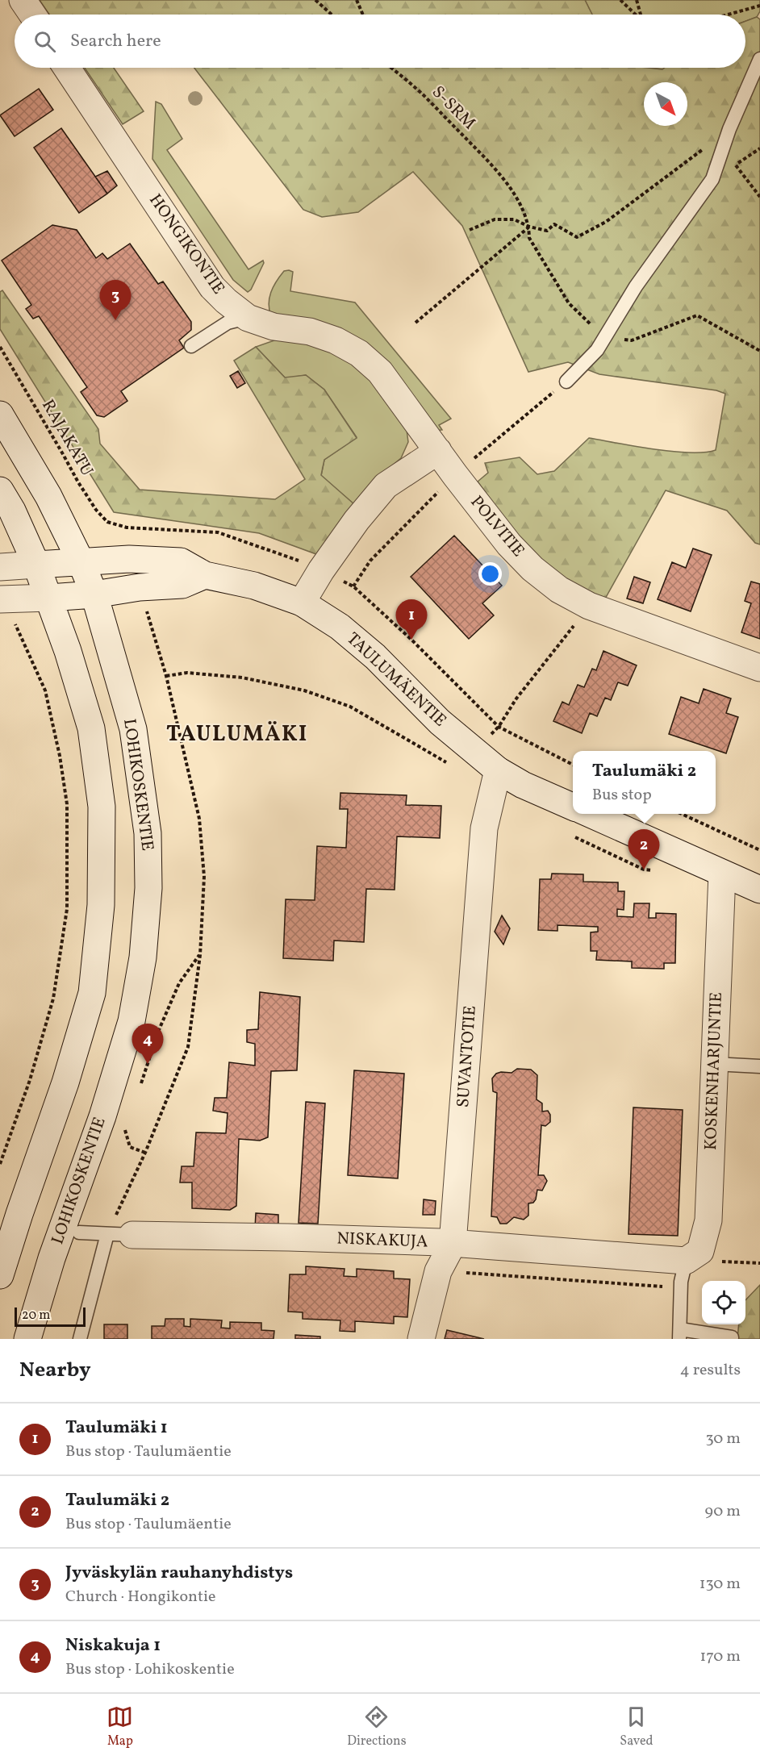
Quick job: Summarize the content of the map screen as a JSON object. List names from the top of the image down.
{
  "streets": {
    "street": [
      "HONGIKONTIE",
      "POLVITIE",
      "TAULUMÄENTIE",
      "LOHIKOSKENTIE",
      "SUVANTOTIE",
      "KOSKENHARJUNTIE",
      "NISKAKUJA"
    ],
    "path": ["S-SRM", "RAJAKATU"]
  },
  "crossings": [
    ["HONGIKONTIE", "POLVITIE"],
    ["TAULUMÄENTIE", "LOHIKOSKENTIE"],
    ["TAULUMÄENTIE", "SUVANTOTIE"],
    ["SUVANTOTIE", "NISKAKUJA"],
    ["KOSKENHARJUNTIE", "NISKAKUJA"]
  ],
  "districts": ["TAULUMÄKI"],
  "scale_bar": "20 m",
  "north": "bottom right",
  "page": {
    "search": "Search here",
    "pins": [
      "3",
      "1",
      "2",
      "4"
    ],
    "popup": ["Taulumäki 2", "Bus stop"],
    "scale": "20 m",
    "heading": ["Nearby", "4 results"],
    "list": [
      {
        "mark": "1",
        "name": "Taulumäki 1",
        "note": "Bus stop · Taulumäentie",
        "value": "30 m"
      },
      {
        "mark": "2",
        "name": "Taulumäki 2",
        "note": "Bus stop · Taulumäentie",
        "value": "90 m"
      },
      {
        "mark": "3",
        "name": "Jyväskylän rauhanyhdistys",
        "note": "Church · Hongikontie",
        "value": "130 m"
      },
      {
        "mark": "4",
        "name": "Niskakuja 1",
        "note": "Bus stop · Lohikoskentie",
        "value": "170 m"
      }
    ],
    "nav": ["Map", "Directions", "Saved"]
  }
}
